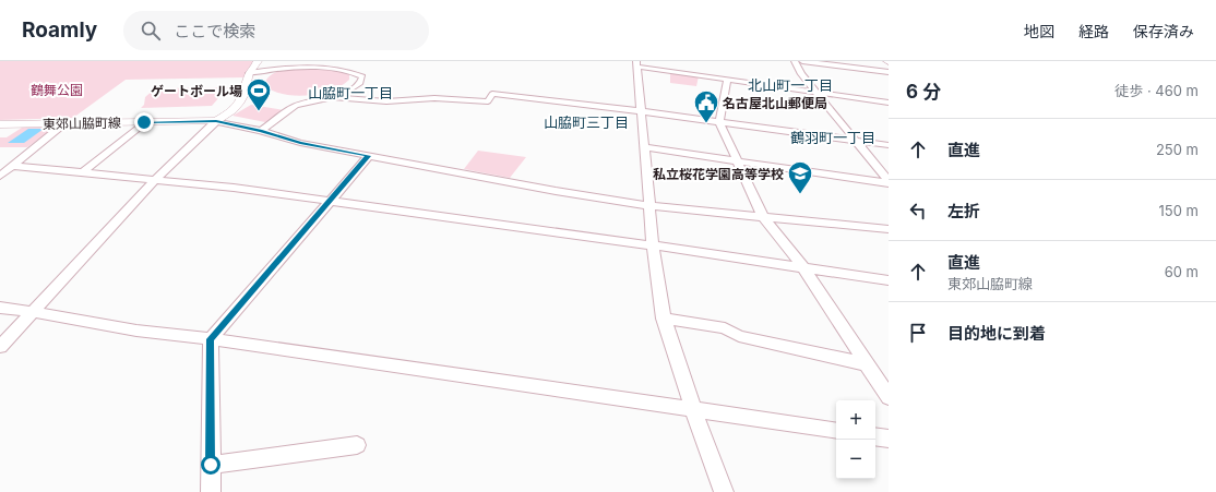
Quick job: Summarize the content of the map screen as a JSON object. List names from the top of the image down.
{
  "streets": {
    "street": ["東郊山脇町線"]
  },
  "districts": [
    "北山町一丁目",
    "山脇町一丁目",
    "山脇町三丁目",
    "鶴羽町一丁目"
  ],
  "parks": ["鶴舞公園"],
  "places": {
    "sports": ["ゲートボール場"],
    "public building": ["名古屋北山郵便局"],
    "school or university": ["私立桜花学園高等学校"]
  },
  "page": {
    "header": "Roamly",
    "search": "ここで検索",
    "nav": ["地図", "経路", "保存済み"],
    "heading": ["6 分", "徒歩 · 460 m"],
    "list": [
      ["直進", "250 m"],
      ["左折", "150 m"],
      ["直進", "東郊山脇町線", "60 m"],
      "目的地に到着"
    ],
    "map_buttons": ["+", "−"]
  }
}
